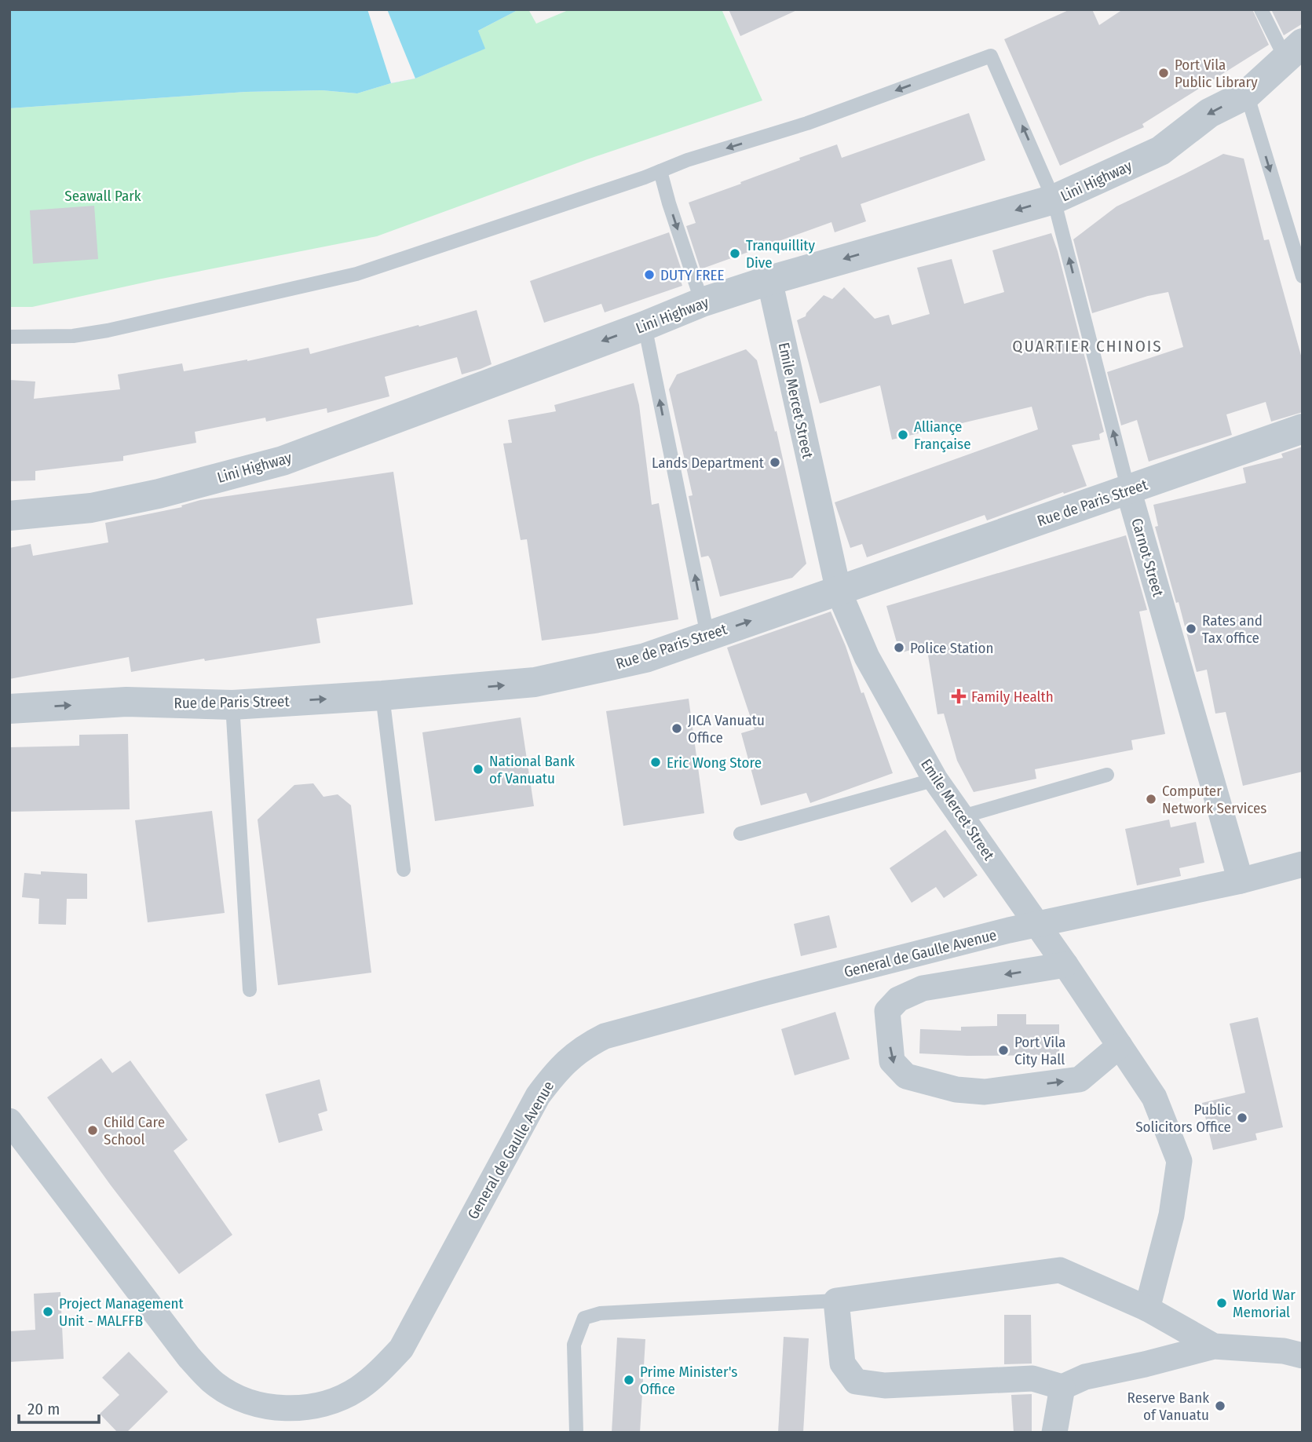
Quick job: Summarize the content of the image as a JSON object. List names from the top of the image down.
{
  "streets": {
    "street": [
      "Lini Highway",
      "Emile Mercet Street",
      "Rue de Paris Street",
      "Carnot Street",
      "General de Gaulle Avenue"
    ]
  },
  "crossings": [
    ["Lini Highway", "Emile Mercet Street"],
    ["Lini Highway", "Carnot Street"],
    ["Emile Mercet Street", "Rue de Paris Street"],
    ["Emile Mercet Street", "General de Gaulle Avenue"],
    ["Rue de Paris Street", "Carnot Street"],
    ["Carnot Street", "General de Gaulle Avenue"]
  ],
  "one_way": ["Lini Highway", "Rue de Paris Street"],
  "districts": ["QUARTIER CHINOIS"],
  "parks": ["Seawall Park"],
  "places": {
    "other": [
      "Port Vila Public Library",
      "Tranquillity Dive",
      "DUTY FREE",
      "Alliançe Française",
      "Lands Department",
      "Rates and Tax office",
      "Police Station",
      "JICA Vanuatu Office",
      "Eric Wong Store",
      "National Bank of Vanuatu",
      "Computer Network Services",
      "Port Vila City Hall",
      "Public Solicitors Office",
      "Child Care School",
      "World War Memorial",
      "Project Management Unit - MALFFB",
      "Prime Minister's Office",
      "Reserve Bank of Vanuatu"
    ],
    "health": ["Family Health"]
  },
  "scale_bar": "20 m"
}
